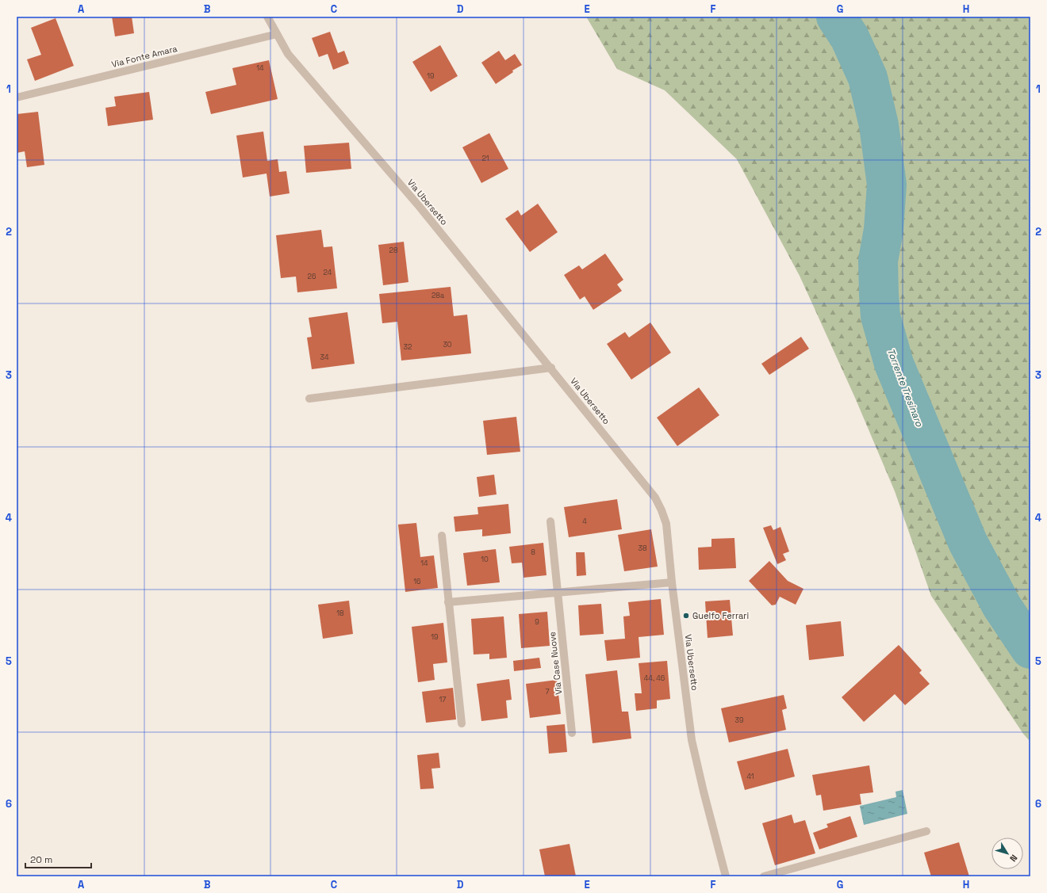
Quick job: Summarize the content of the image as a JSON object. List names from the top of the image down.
{
  "streets": {
    "street": ["Via Fonte Amara", "Via Ubersetto", "Via Case Nuove"]
  },
  "crossings": [
    ["Via Fonte Amara", "Via Ubersetto"]
  ],
  "water": ["Torrente Tresinaro"],
  "places": ["Guelfo Ferrari"],
  "house_numbers": [
    "14",
    "19",
    "21",
    "28",
    "24",
    "26",
    "28a",
    "30",
    "32",
    "34",
    "4",
    "38",
    "8",
    "10",
    "14",
    "16",
    "18",
    "9",
    "19",
    "44, 46",
    "7",
    "17",
    "39",
    "41"
  ],
  "scale_bar": "20 m",
  "north": "bottom right",
  "grid": {
    "columns": [
      "A",
      "B",
      "C",
      "D",
      "E",
      "F",
      "G",
      "H"
    ],
    "rows": [
      "1",
      "2",
      "3",
      "4",
      "5",
      "6"
    ]
  }
}
